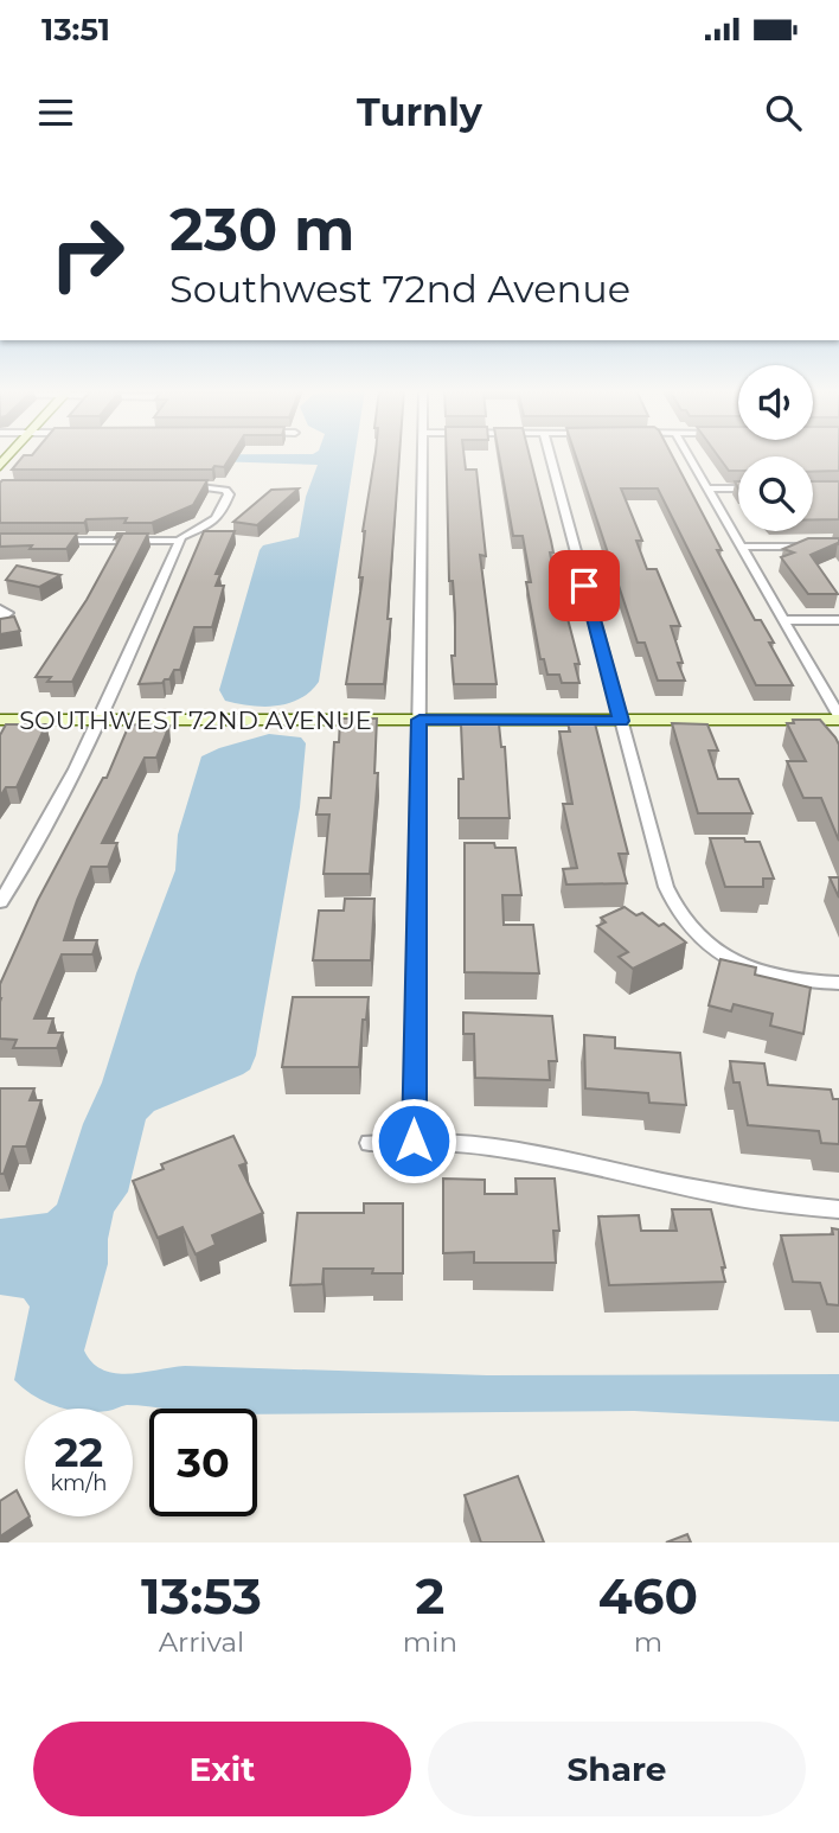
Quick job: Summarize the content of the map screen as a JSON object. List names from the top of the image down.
{
  "streets": {
    "street": ["SOUTHWEST 72ND AVENUE"]
  },
  "page": {
    "status": "13:51",
    "header": "Turnly",
    "turn": ["230 m", "Southwest 72nd Avenue"],
    "speed": "22 km/h",
    "limit": "30",
    "eta": [
      "13:53",
      "Arrival",
      "2",
      "min",
      "460",
      "m"
    ],
    "buttons": ["Exit", "Share"]
  }
}
